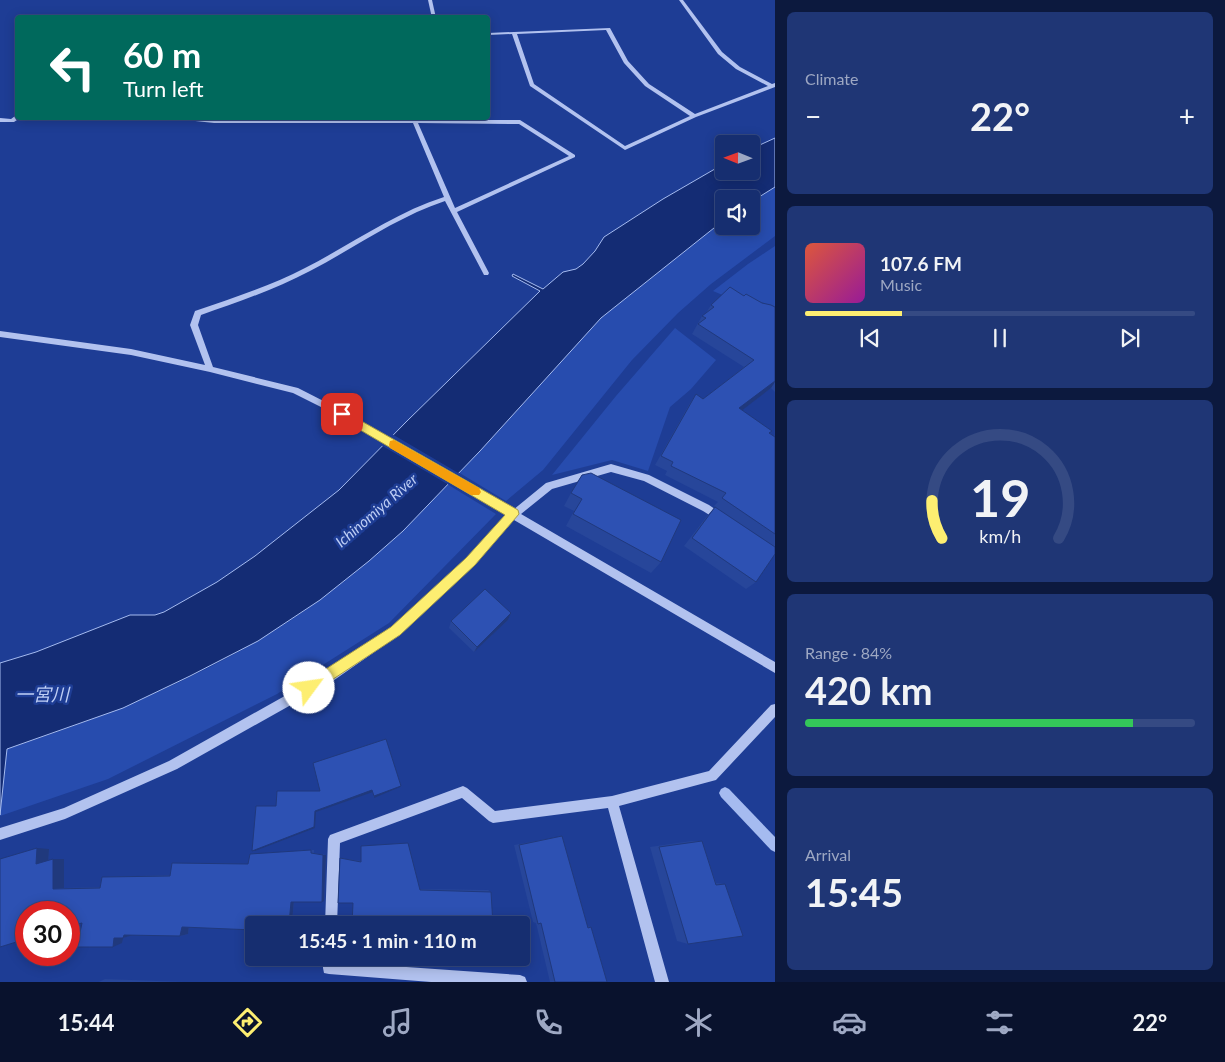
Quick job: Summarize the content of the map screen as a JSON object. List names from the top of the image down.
{
  "water": ["Ichinomiya River", "一宮川"],
  "north": "left",
  "page": {
    "tile": [
      "Climate",
      ["Range · 84%", "420 km"],
      ["Arrival", "15:45"]
    ],
    "turn": ["60 m", "Turn left"],
    "heat": ["−", "22°", "+"],
    "song": ["107.6 FM", "Music"],
    "limit": "30",
    "trip": "15:45 · 1 min · 110 m",
    "tabs": ["15:44", "22°"],
    "gauge": ["19", "km/h"]
  }
}
